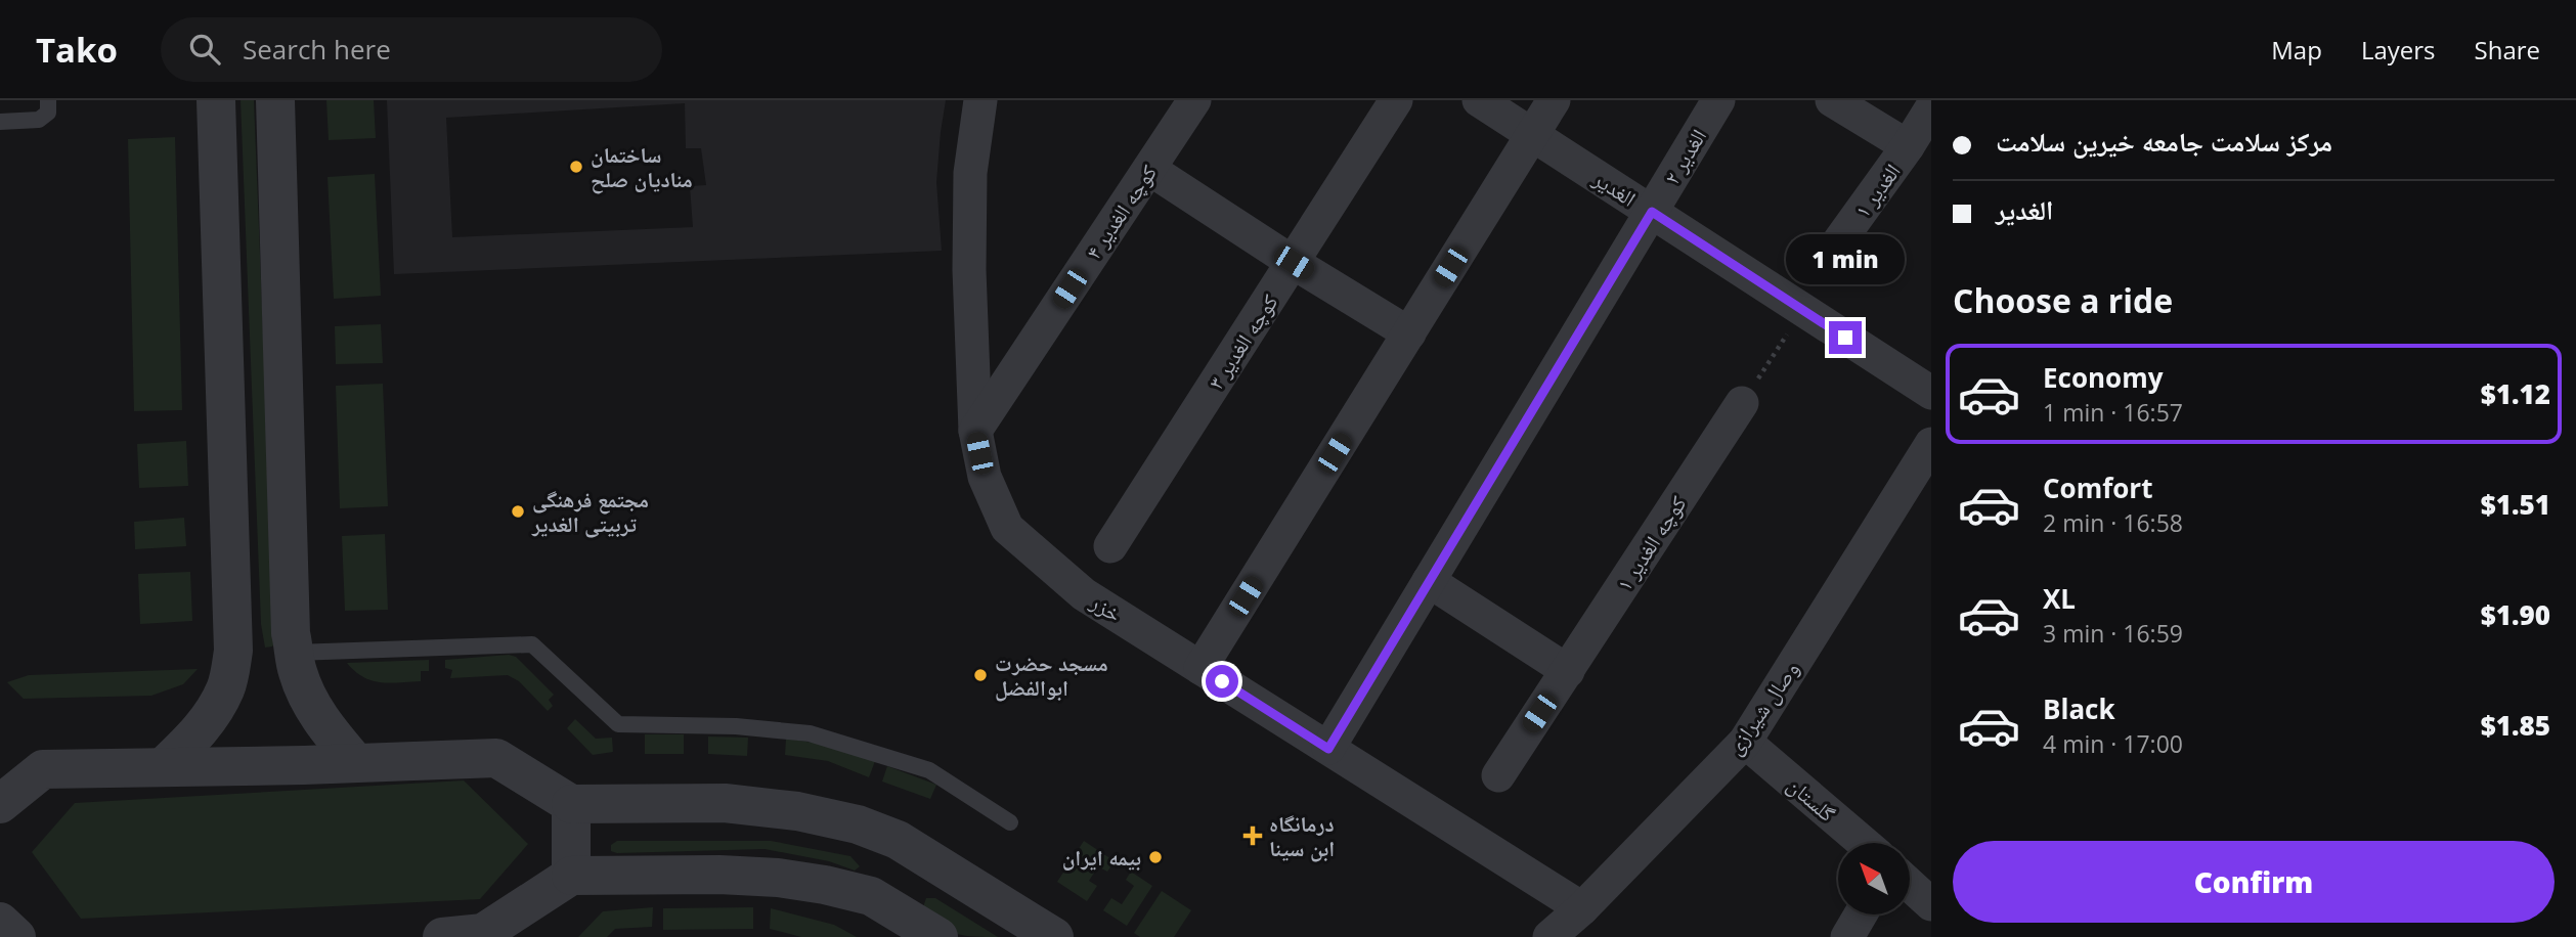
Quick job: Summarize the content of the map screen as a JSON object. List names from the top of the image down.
{
  "streets": {
    "street": [
      "۲ الغدیر",
      "الغدیر",
      "الغدیر ۱",
      "کوچه الغدیر ۴",
      "کوچه الغدیر ۳",
      "کوچه الغدیر ۱",
      "خزر",
      "وصال شیرازی",
      "گلستان"
    ]
  },
  "crossings": [
    ["۲ الغدیر", "الغدیر"],
    ["۲ الغدیر", "خزر"],
    ["کوچه الغدیر ۴", "خزر"],
    ["خزر", "وصال شیرازی"],
    ["وصال شیرازی", "گلستان"]
  ],
  "places": {
    "other": [
      "ساختمان منادیان صلح",
      "مجتمع فرهنگی تربیتی الغدیر",
      "مسجد حضرت ابوالفضل",
      "بیمه ایران"
    ],
    "health": ["درمانگاه ابن سینا"]
  },
  "north": "top left",
  "page": {
    "header": "Tako",
    "search": "Search here",
    "nav": ["Map", "Layers", "Share"],
    "banner": ["مرکز سلامت جامعه خیرین سلامت", "الغدیر"],
    "bubble": "1 min",
    "heading": "Choose a ride",
    "list": [
      {
        "name": "Economy",
        "note": "1 min · 16:57",
        "value": "$1.12"
      },
      {
        "name": "Comfort",
        "note": "2 min · 16:58",
        "value": "$1.51"
      },
      {
        "name": "XL",
        "note": "3 min · 16:59",
        "value": "$1.90"
      },
      {
        "name": "Black",
        "note": "4 min · 17:00",
        "value": "$1.85"
      }
    ],
    "buttons": "Confirm"
  }
}
